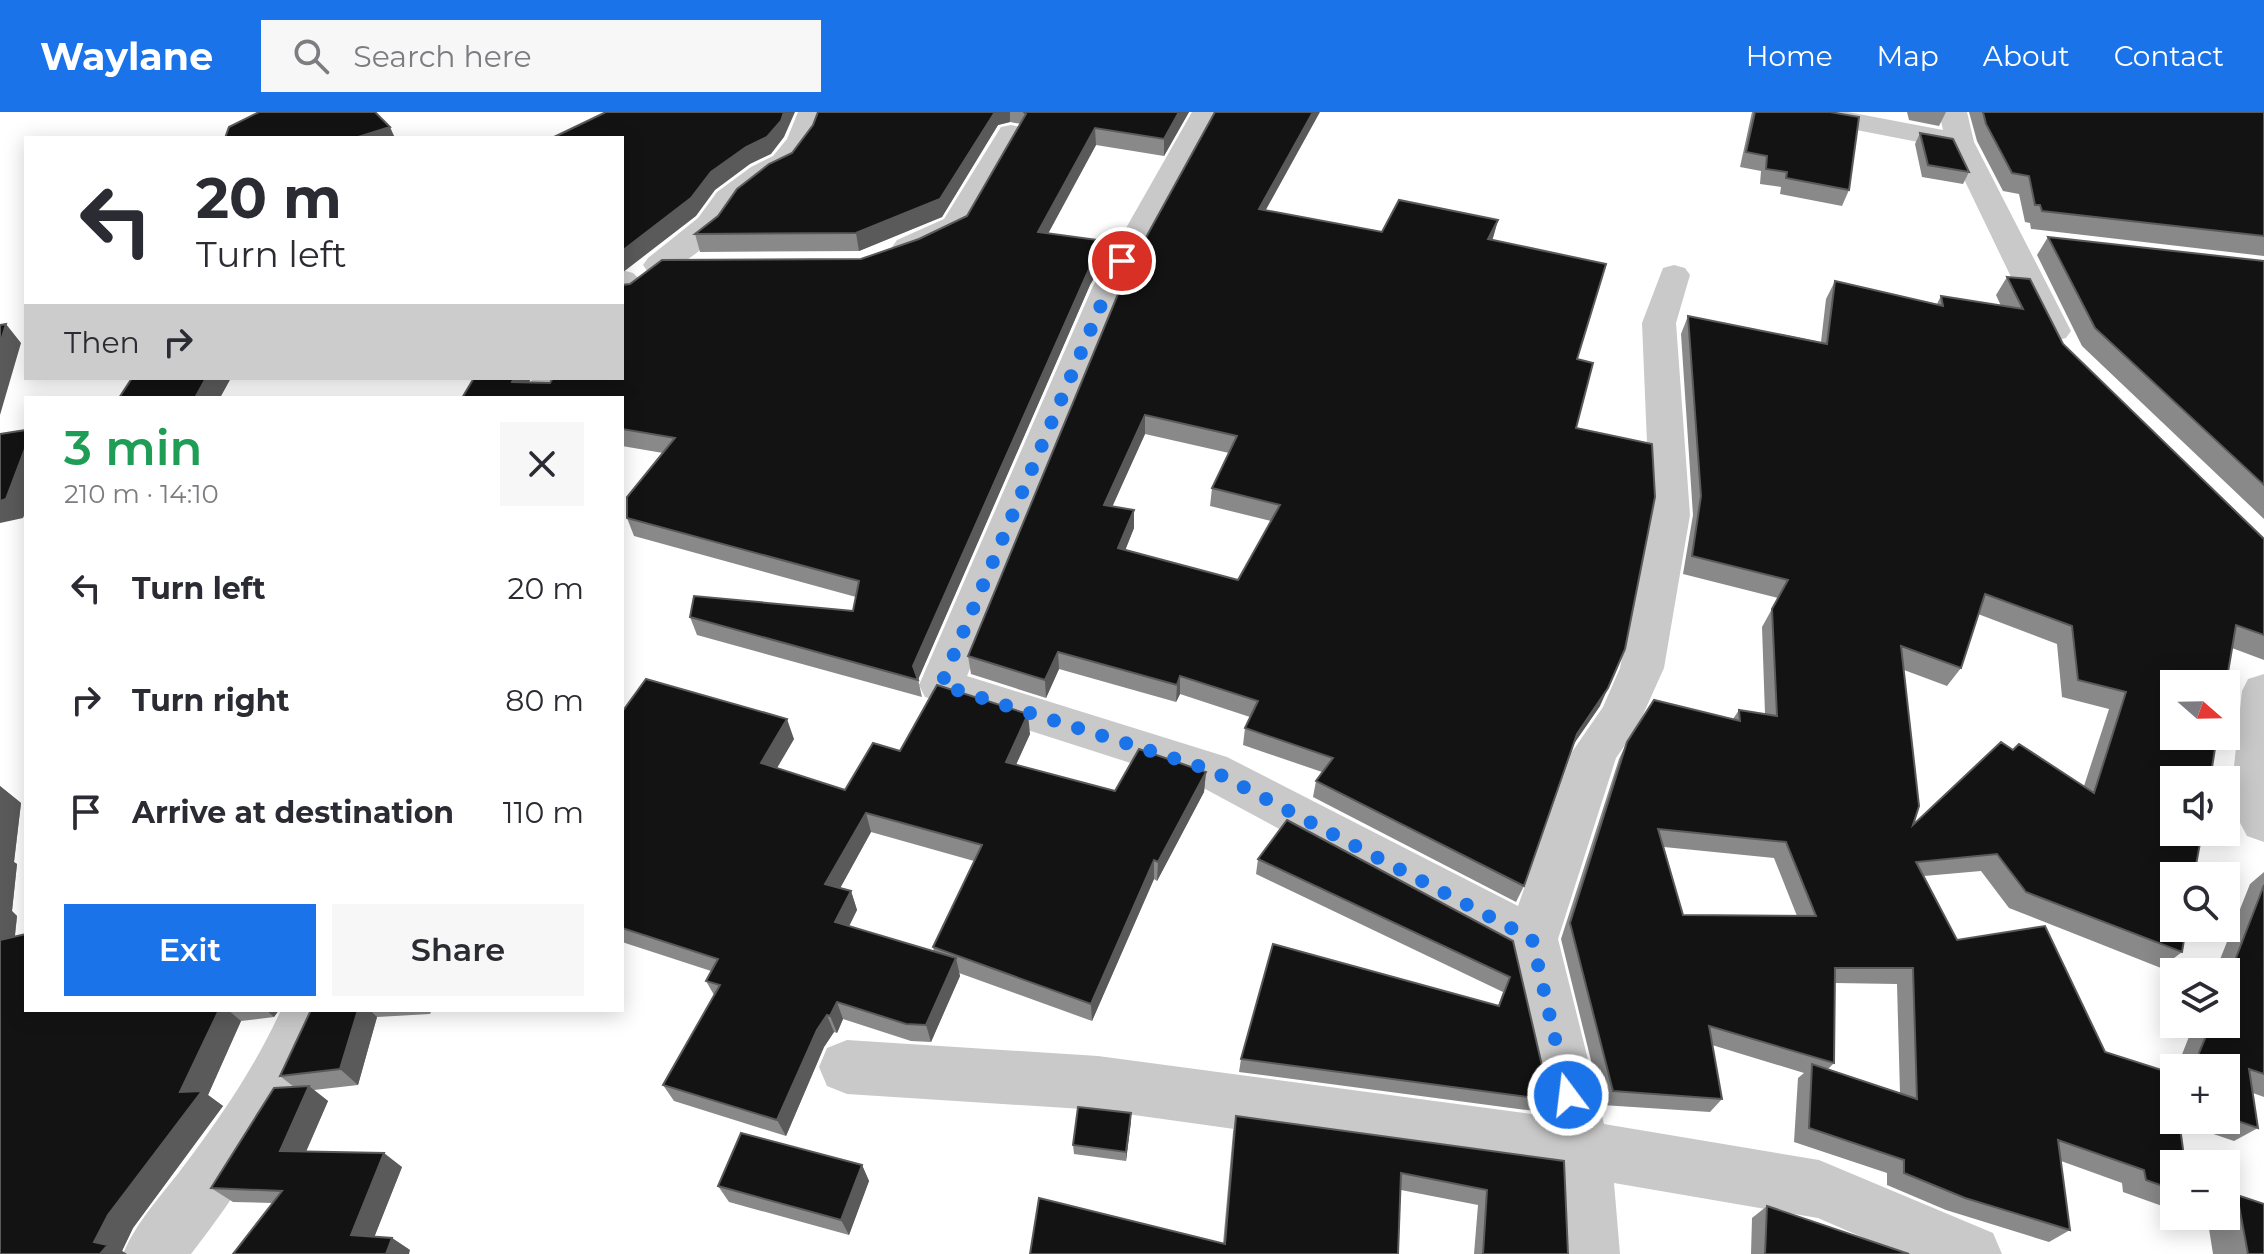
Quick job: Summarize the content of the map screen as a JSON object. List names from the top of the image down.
{
  "north": "right",
  "page": {
    "header": "Waylane",
    "search": "Search here",
    "nav": [
      "Home",
      "Map",
      "About",
      "Contact"
    ],
    "turn": ["20 m", "Turn left"],
    "then": "Then",
    "heading": ["3 min", "210 m · 14:10"],
    "list": [
      {
        "name": "Turn left",
        "value": "20 m"
      },
      {
        "name": "Turn right",
        "value": "80 m"
      },
      {
        "name": "Arrive at destination",
        "value": "110 m"
      }
    ],
    "map_buttons": ["+", "−"],
    "buttons": ["Exit", "Share"]
  }
}
